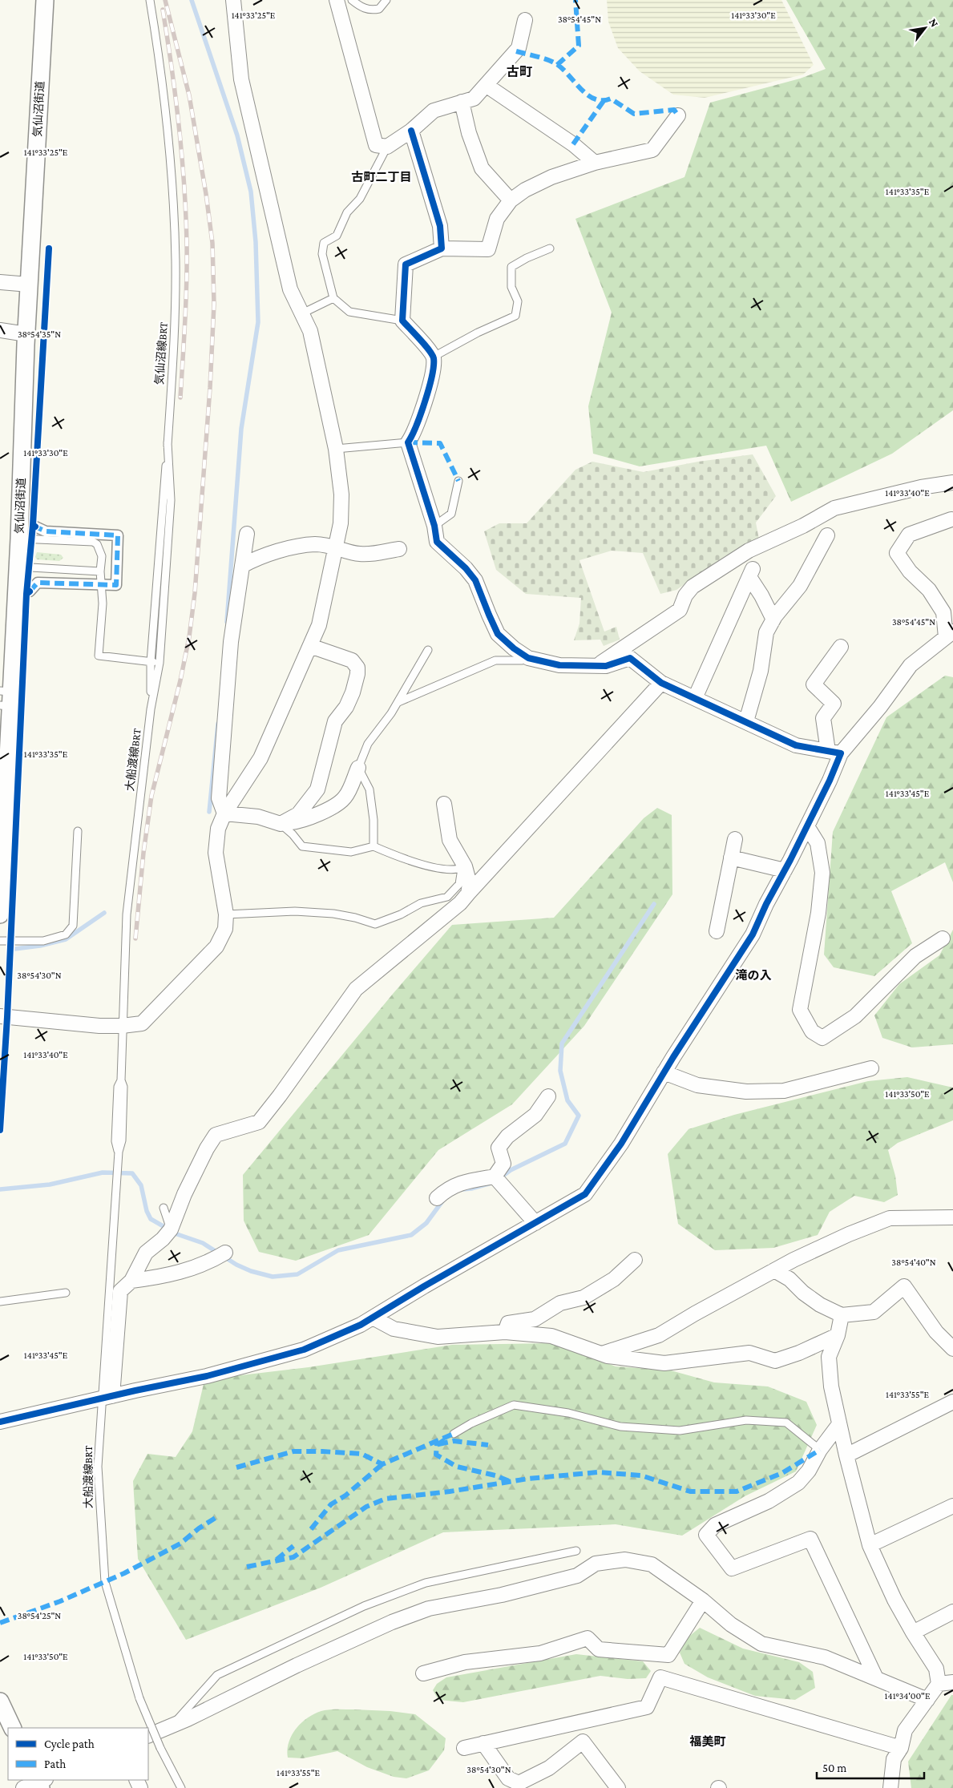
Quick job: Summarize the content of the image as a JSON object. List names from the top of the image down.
{
  "streets": {
    "street": ["気仙沼街道"],
    "lane": ["気仙沼線BRT", "大船渡線BRT"]
  },
  "crossings": [
    ["気仙沼線BRT", "大船渡線BRT"]
  ],
  "districts": [
    "古町",
    "古町二丁目",
    "滝の入",
    "福美町"
  ],
  "legend": ["Cycle path", "Path"],
  "scale_bar": "50 m",
  "north": "top right",
  "coordinates": [
    "141°33'25\"E",
    "141°33'30\"E",
    "38°54'45\"N",
    "141°33'35\"E",
    "38°54'35\"N",
    "141°33'40\"E",
    "141°33'45\"E",
    "38°54'30\"N",
    "141°33'50\"E",
    "38°54'40\"N",
    "141°33'55\"E",
    "38°54'25\"N",
    "141°34'00\"E"
  ]
}
